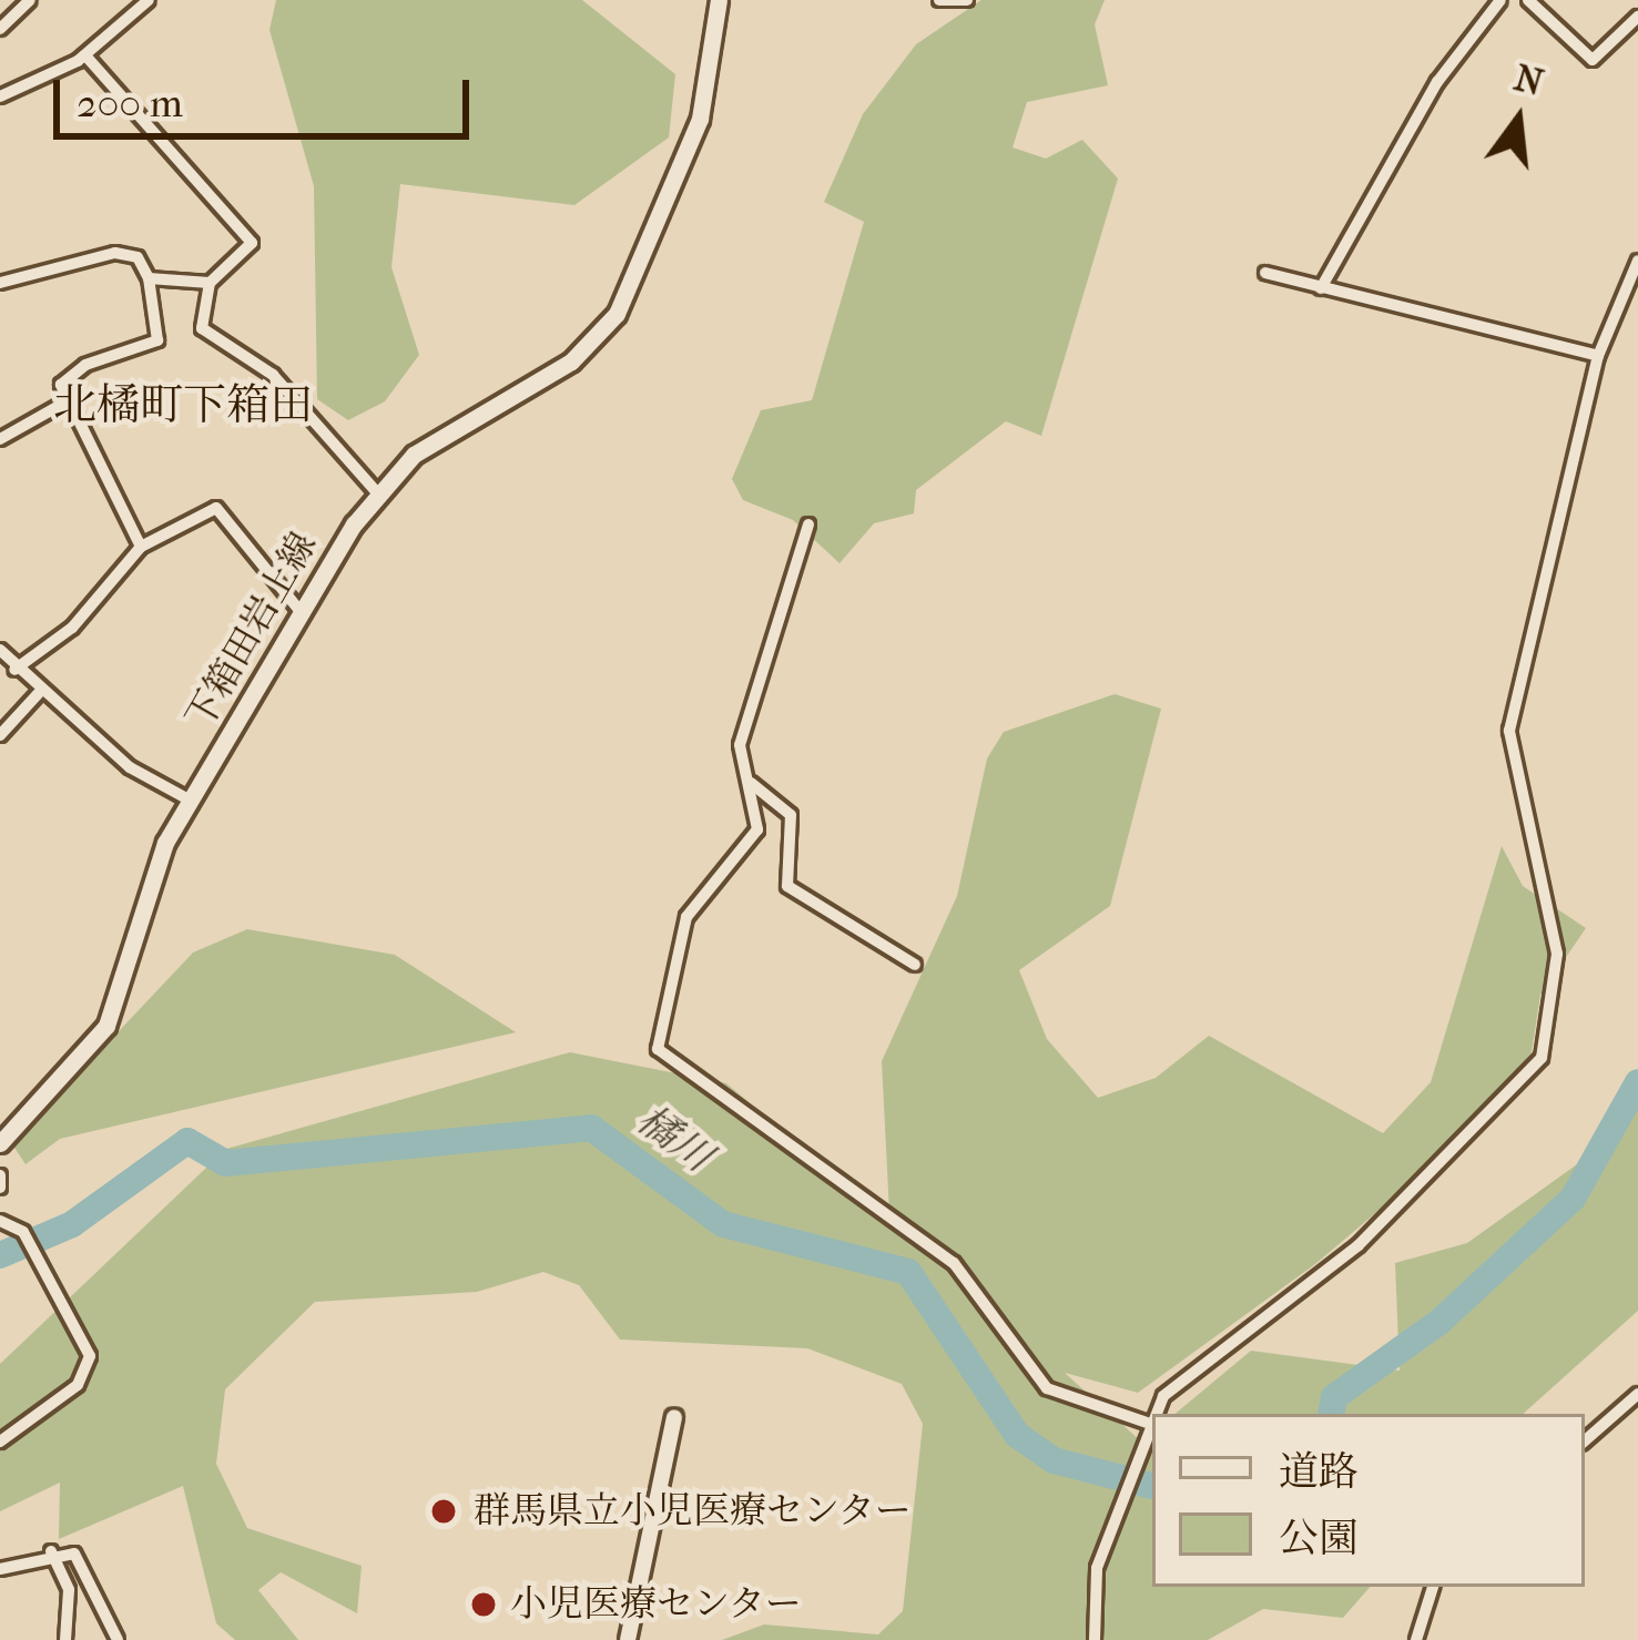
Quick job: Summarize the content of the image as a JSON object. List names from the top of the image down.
{
  "streets": {
    "main road": ["下箱田岩上線"]
  },
  "districts": ["北橘町下箱田"],
  "water": ["橘川"],
  "places": ["群馬県立小児医療センター", "小児医療センター"],
  "legend": ["道路", "公園"],
  "scale_bar": "200 m",
  "north": "top"
}
